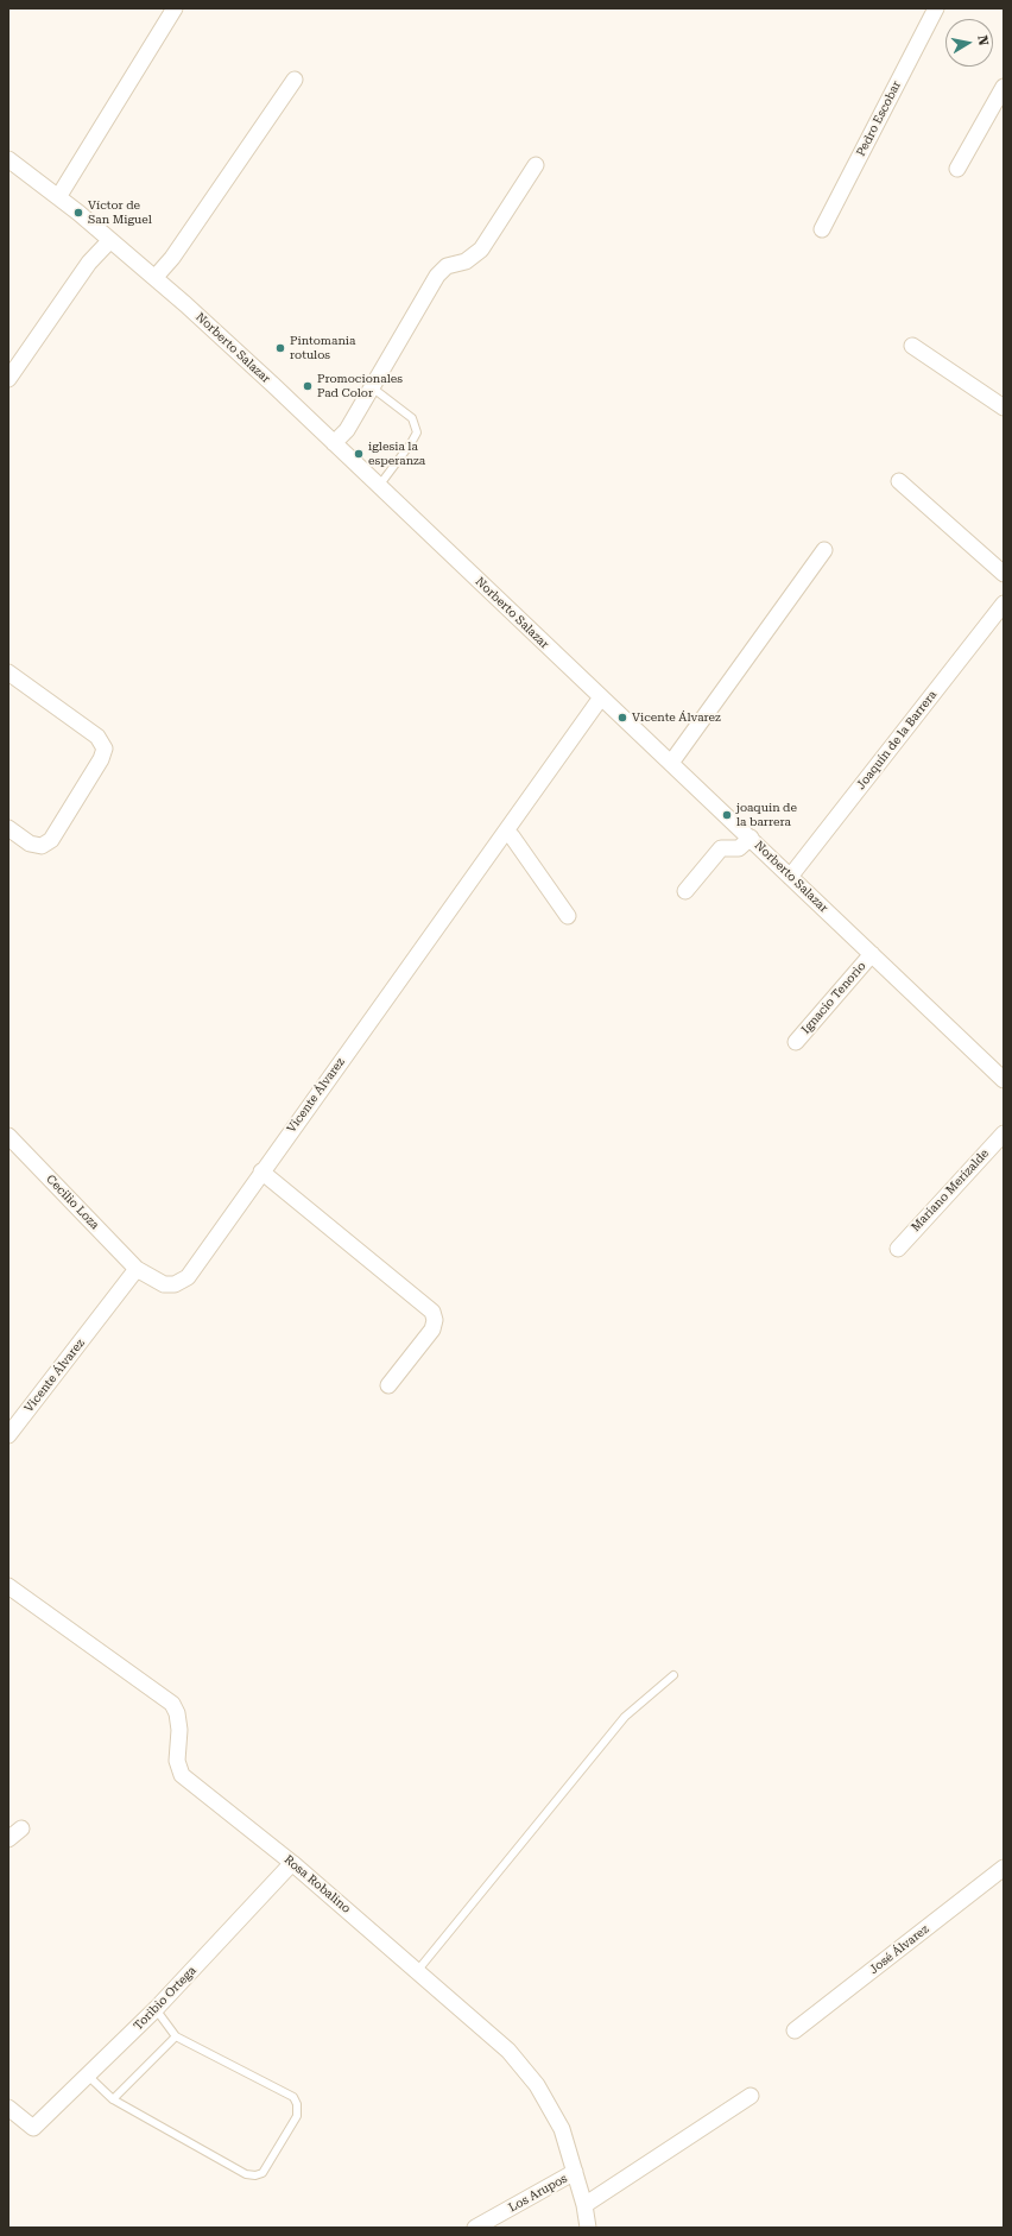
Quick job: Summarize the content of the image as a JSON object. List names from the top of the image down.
{
  "streets": {
    "street": [
      "Pedro Escobar",
      "Norberto Salazar",
      "Joaquín de la Barrera",
      "Ignacio Tenorio",
      "Vicente Álvarez",
      "Mariano Merizalde",
      "Cecilio Loza",
      "Rosa Robalino",
      "José Álvarez",
      "Toribio Ortega",
      "Los Arupos"
    ]
  },
  "crossings": [
    ["Norberto Salazar", "Joaquín de la Barrera"],
    ["Norberto Salazar", "Ignacio Tenorio"],
    ["Norberto Salazar", "Vicente Álvarez"],
    ["Vicente Álvarez", "Cecilio Loza"],
    ["Rosa Robalino", "Toribio Ortega"],
    ["Rosa Robalino", "Los Arupos"]
  ],
  "places": [
    "Víctor de San Miguel",
    "Pintomania rotulos",
    "Promocionales Pad Color",
    "iglesia la esperanza",
    "Vicente Álvarez",
    "joaquin de la barrera"
  ],
  "north": "right"
}
